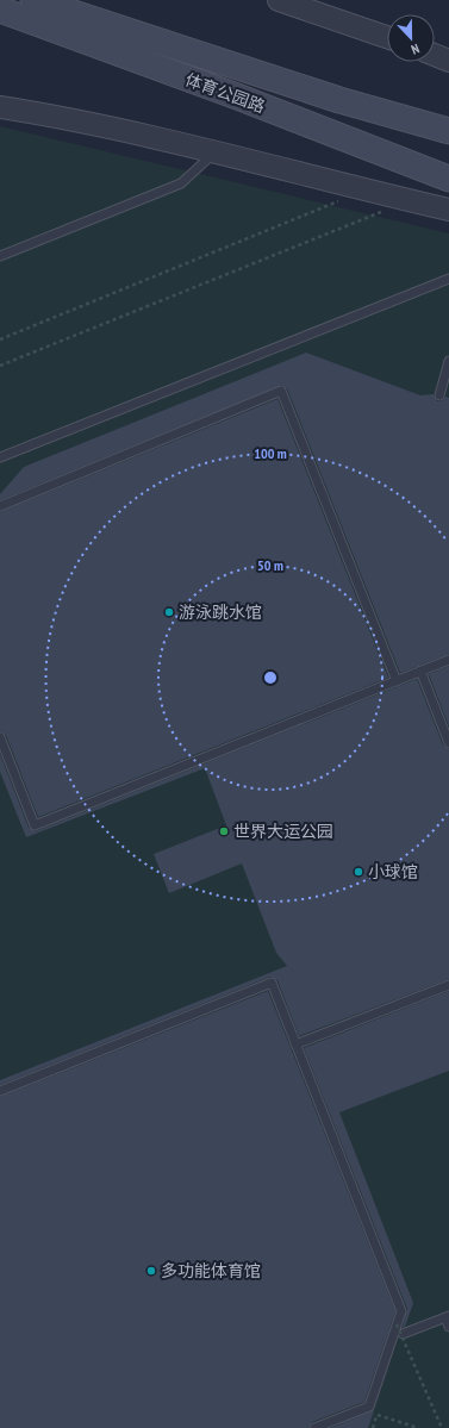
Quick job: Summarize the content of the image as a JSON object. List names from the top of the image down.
{
  "streets": {
    "main road": ["体育公园路"]
  },
  "places": [
    "游泳跳水馆",
    "世界大运公园",
    "小球馆",
    "多功能体育馆"
  ],
  "north": "bottom",
  "rings": ["100 m", "50 m"]
}
